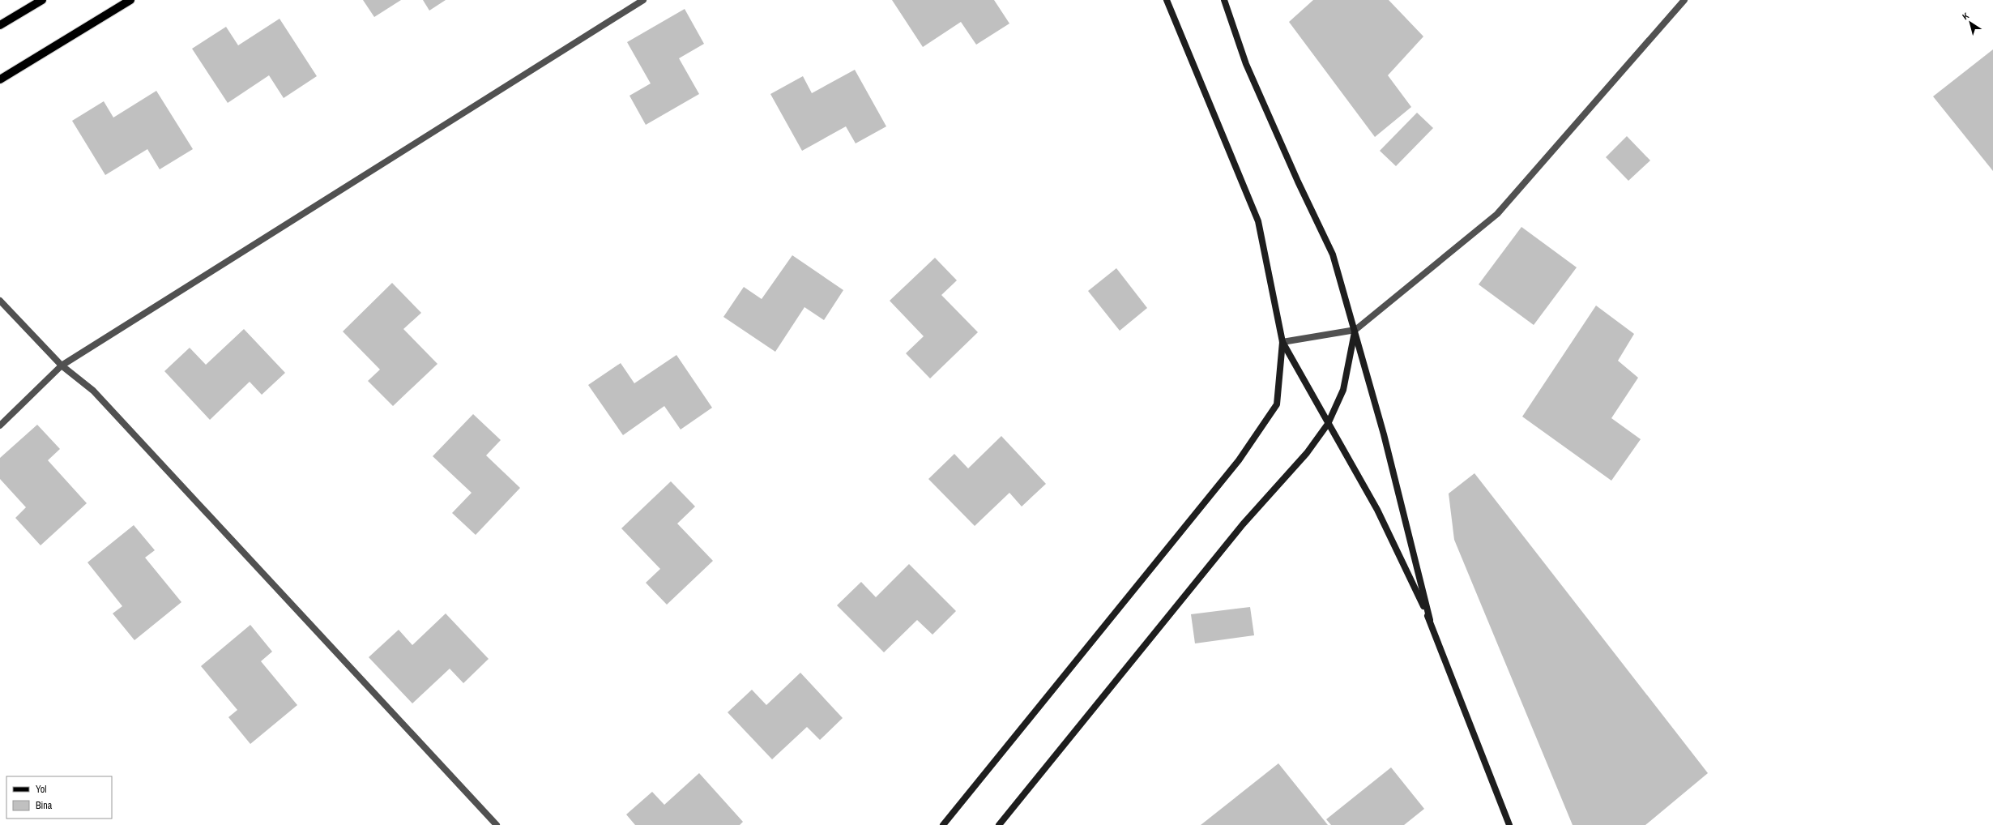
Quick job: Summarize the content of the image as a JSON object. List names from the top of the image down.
{
  "legend": ["Yol", "Bina"],
  "north": "top left"
}
